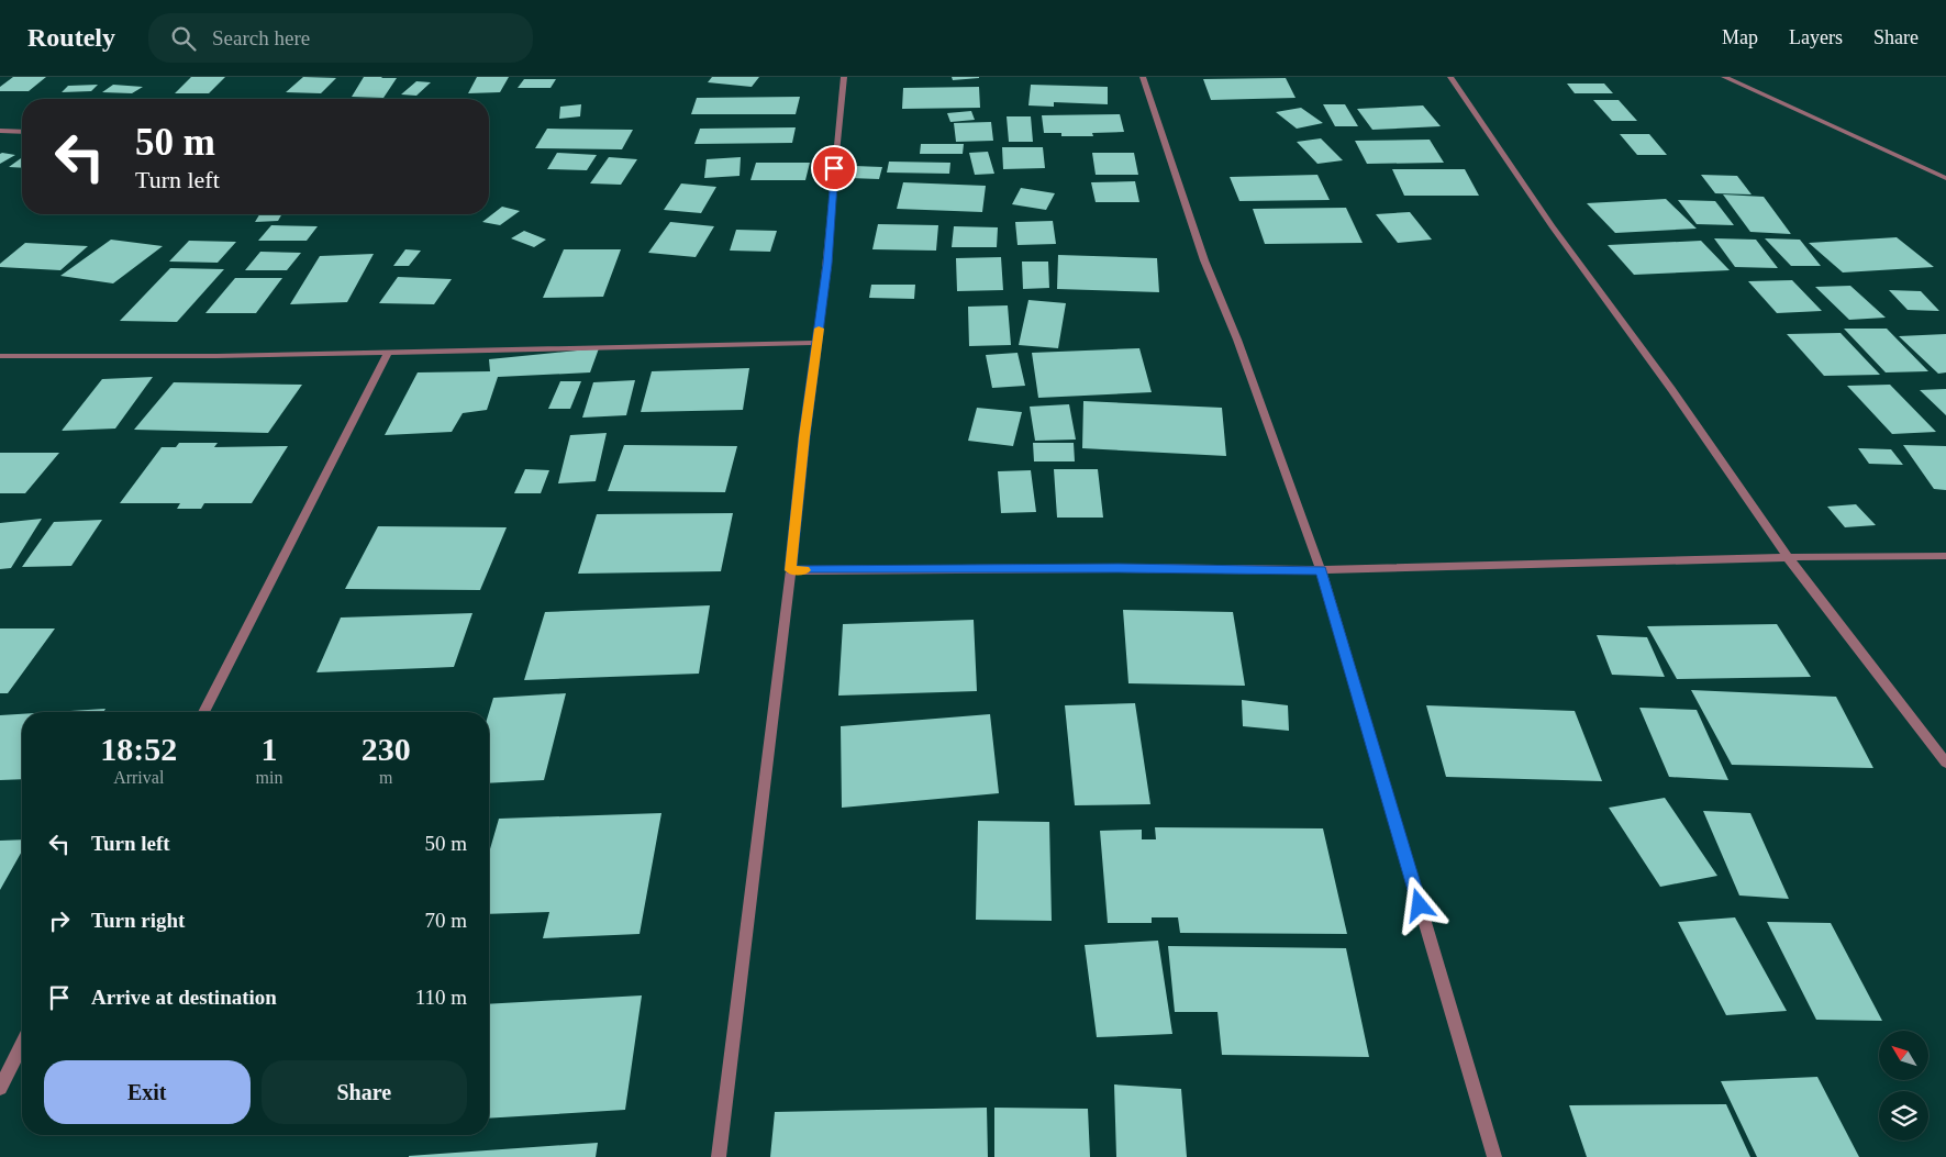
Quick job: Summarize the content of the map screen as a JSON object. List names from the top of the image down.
{
  "north": "top left",
  "page": {
    "header": "Routely",
    "search": "Search here",
    "nav": ["Map", "Layers", "Share"],
    "turn": ["50 m", "Turn left"],
    "eta": [
      "18:52",
      "Arrival",
      "1",
      "min",
      "230",
      "m"
    ],
    "list": [
      {
        "name": "Turn left",
        "value": "50 m"
      },
      {
        "name": "Turn right",
        "value": "70 m"
      },
      {
        "name": "Arrive at destination",
        "value": "110 m"
      }
    ],
    "buttons": ["Exit", "Share"]
  }
}
